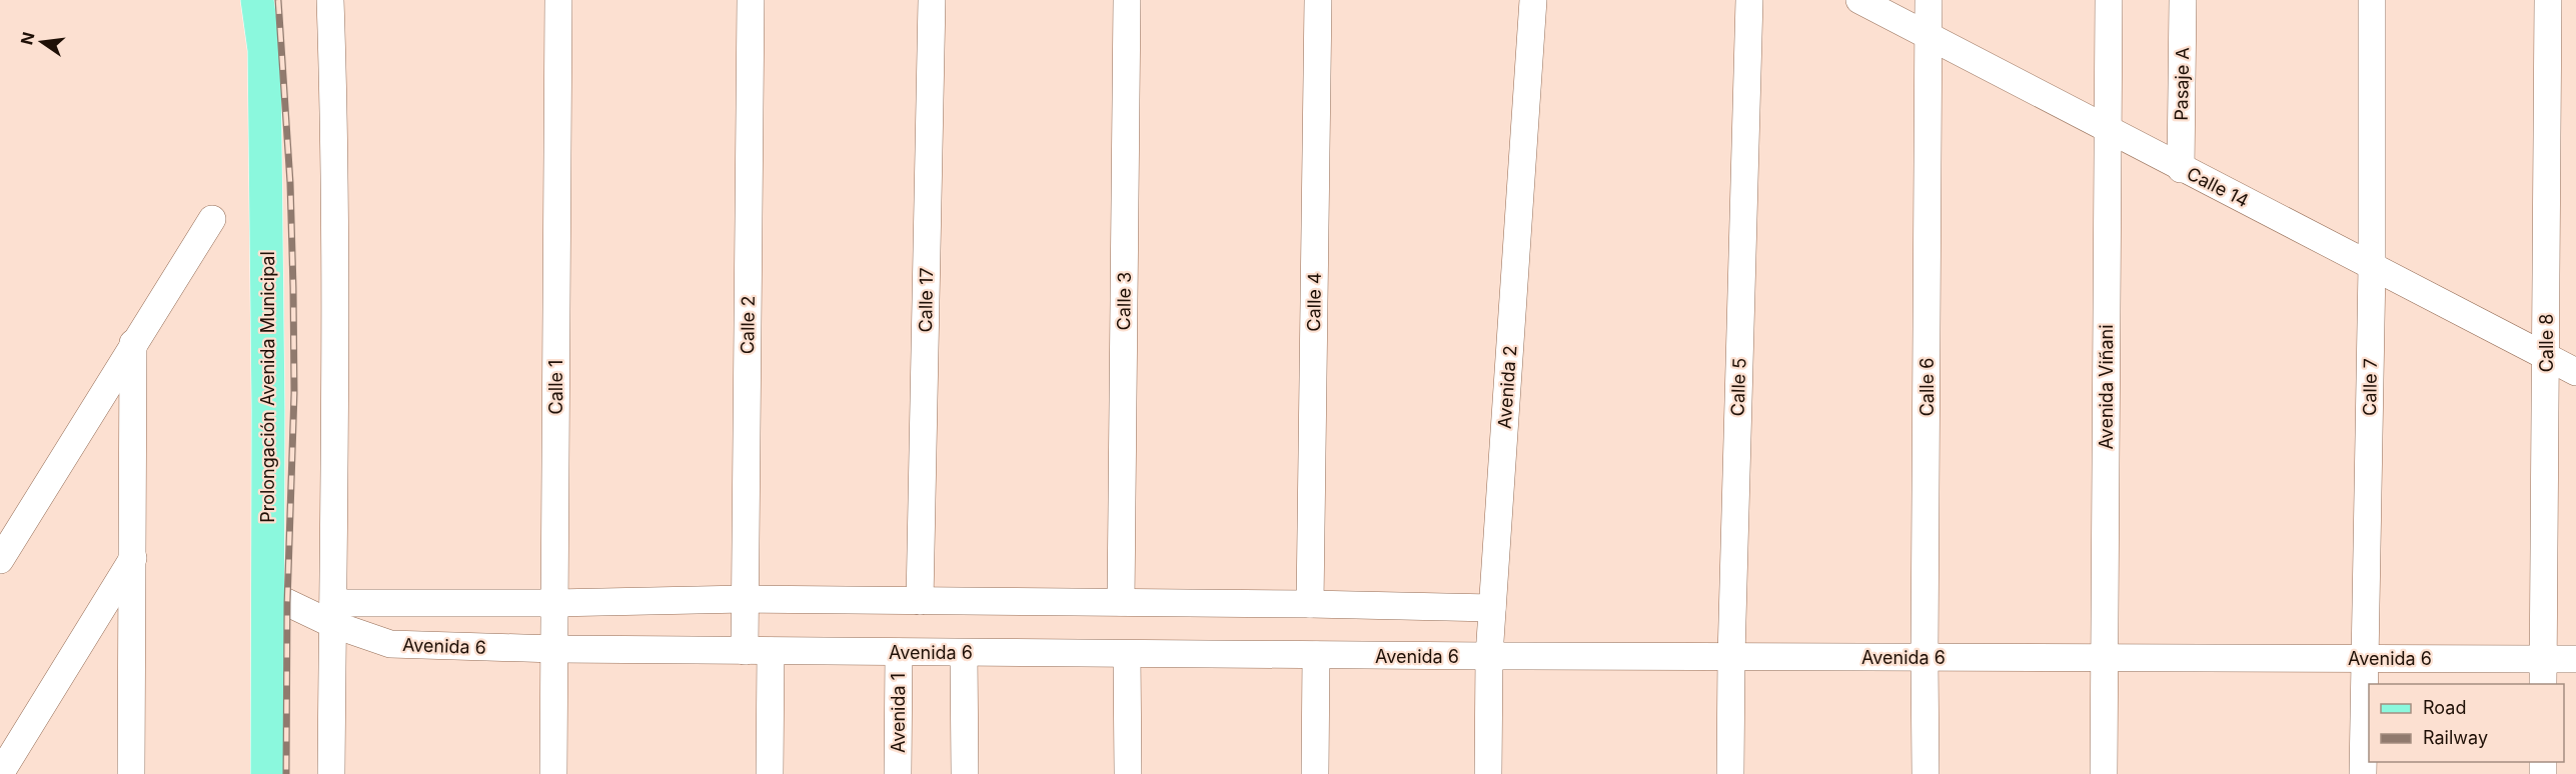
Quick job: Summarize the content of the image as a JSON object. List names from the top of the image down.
{
  "streets": {
    "main road": ["Prolongación Avenida Municipal"],
    "street": [
      "Pasaje A",
      "Calle 14",
      "Calle 17",
      "Calle 3",
      "Calle 4",
      "Calle 2",
      "Calle 8",
      "Calle 1",
      "Avenida 2",
      "Calle 5",
      "Calle 6",
      "Avenida Viñani",
      "Calle 7",
      "Avenida 6",
      "Avenida 1"
    ]
  },
  "crossings": [
    ["Pasaje A", "Calle 14"],
    ["Calle 14", "Calle 8"],
    ["Calle 14", "Calle 6"],
    ["Calle 14", "Avenida Viñani"],
    ["Calle 14", "Calle 7"],
    ["Calle 17", "Avenida 6"],
    ["Calle 3", "Avenida 6"],
    ["Calle 4", "Avenida 6"],
    ["Calle 2", "Avenida 6"],
    ["Calle 8", "Avenida 6"],
    ["Prolongación Avenida Municipal", "Avenida 6"],
    ["Calle 1", "Avenida 6"],
    ["Avenida 2", "Avenida 6"],
    ["Calle 5", "Avenida 6"],
    ["Calle 6", "Avenida 6"],
    ["Avenida Viñani", "Avenida 6"],
    ["Calle 7", "Avenida 6"],
    ["Avenida 6", "Avenida 1"]
  ],
  "legend": ["Road", "Railway"],
  "north": "left"
}
